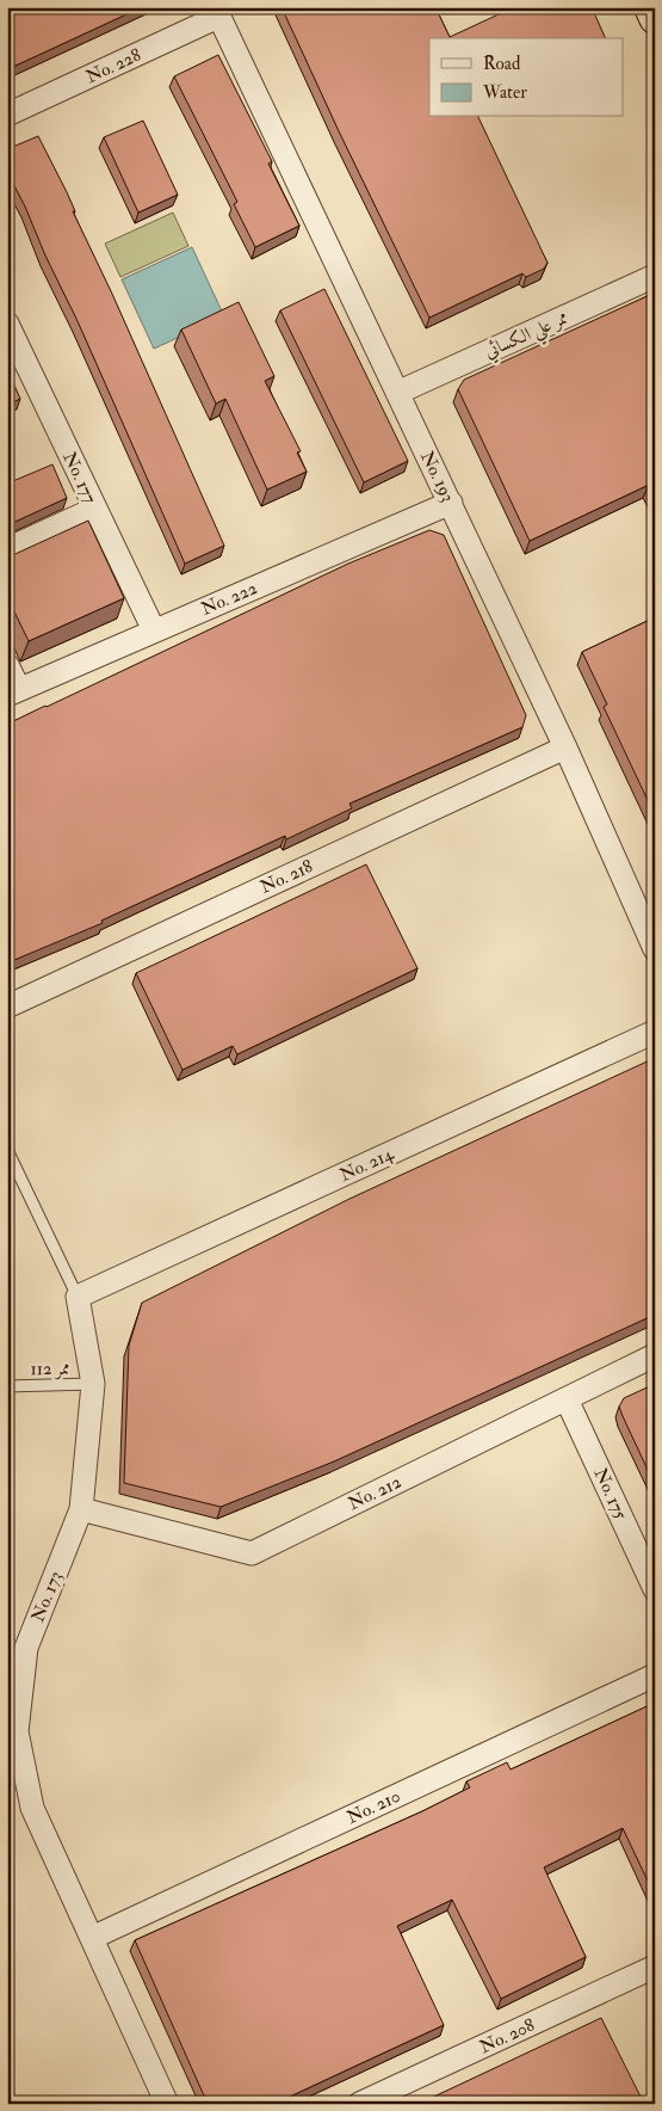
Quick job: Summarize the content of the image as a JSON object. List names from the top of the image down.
{
  "streets": {
    "street": [
      "No. 228",
      "ممر علي الكسائي",
      "No. 193",
      "No. 177",
      "No. 222",
      "No. 218",
      "No. 214",
      "No. 212",
      "No. 175",
      "No. 173",
      "No. 210",
      "No. 208"
    ],
    "lane": ["ممر 112"]
  },
  "crossings": [
    ["No. 228", "No. 193"],
    ["ممر علي الكسائي", "No. 193"],
    ["No. 193", "No. 222"],
    ["No. 193", "No. 218"],
    ["No. 177", "No. 222"],
    ["No. 214", "No. 173"],
    ["ممر 112", "No. 173"],
    ["No. 212", "No. 175"],
    ["No. 212", "No. 173"],
    ["No. 173", "No. 210"]
  ],
  "legend": ["Road", "Water"]
}
